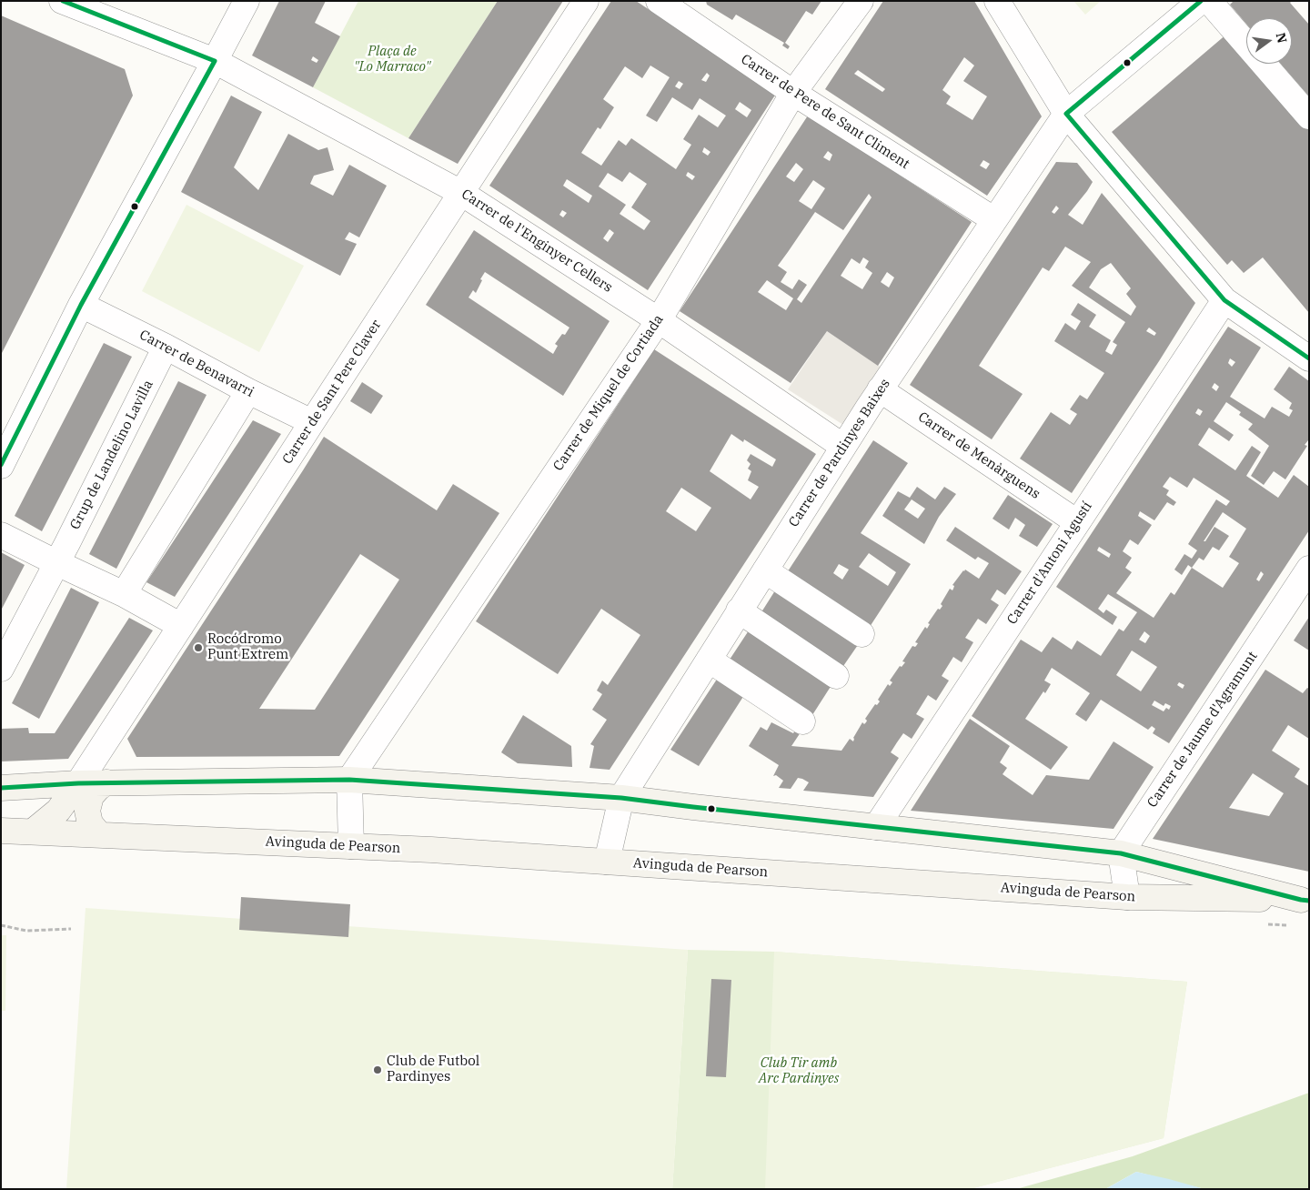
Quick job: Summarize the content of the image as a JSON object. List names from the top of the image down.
{
  "streets": {
    "street": [
      "Carrer de Pere de Sant Climent",
      "Carrer de l'Enginyer Cellers",
      "Carrer de Benavarri",
      "Carrer de Sant Pere Claver",
      "Carrer de Miquel de Cortiada",
      "Carrer de Pardinyes Baixes",
      "Grup de Landelino Lavilla",
      "Carrer de Menàrguens",
      "Carrer d'Antoni Agustí",
      "Carrer de Jaume d'Agramunt",
      "Avinguda de Pearson"
    ]
  },
  "crossings": [
    ["Carrer de Pere de Sant Climent", "Carrer de Miquel de Cortiada"],
    ["Carrer de Pere de Sant Climent", "Carrer de Pardinyes Baixes"],
    ["Carrer de l'Enginyer Cellers", "Carrer de Sant Pere Claver"],
    ["Carrer de l'Enginyer Cellers", "Carrer de Miquel de Cortiada"],
    ["Carrer de l'Enginyer Cellers", "Carrer de Pardinyes Baixes"],
    ["Carrer de Benavarri", "Carrer de Sant Pere Claver"],
    ["Carrer de Benavarri", "Grup de Landelino Lavilla"],
    ["Carrer de Sant Pere Claver", "Avinguda de Pearson"],
    ["Carrer de Miquel de Cortiada", "Avinguda de Pearson"],
    ["Carrer de Pardinyes Baixes", "Carrer de Menàrguens"],
    ["Carrer de Pardinyes Baixes", "Avinguda de Pearson"],
    ["Carrer de Menàrguens", "Carrer d'Antoni Agustí"],
    ["Carrer d'Antoni Agustí", "Avinguda de Pearson"],
    ["Carrer de Jaume d'Agramunt", "Avinguda de Pearson"]
  ],
  "parks": ["Plaça de \"Lo Marraco\"", "Club Tir amb Arc Pardinyes"],
  "places": ["Rocódromo Punt Extrem", "Club de Futbol Pardinyes"],
  "north": "right"
}
